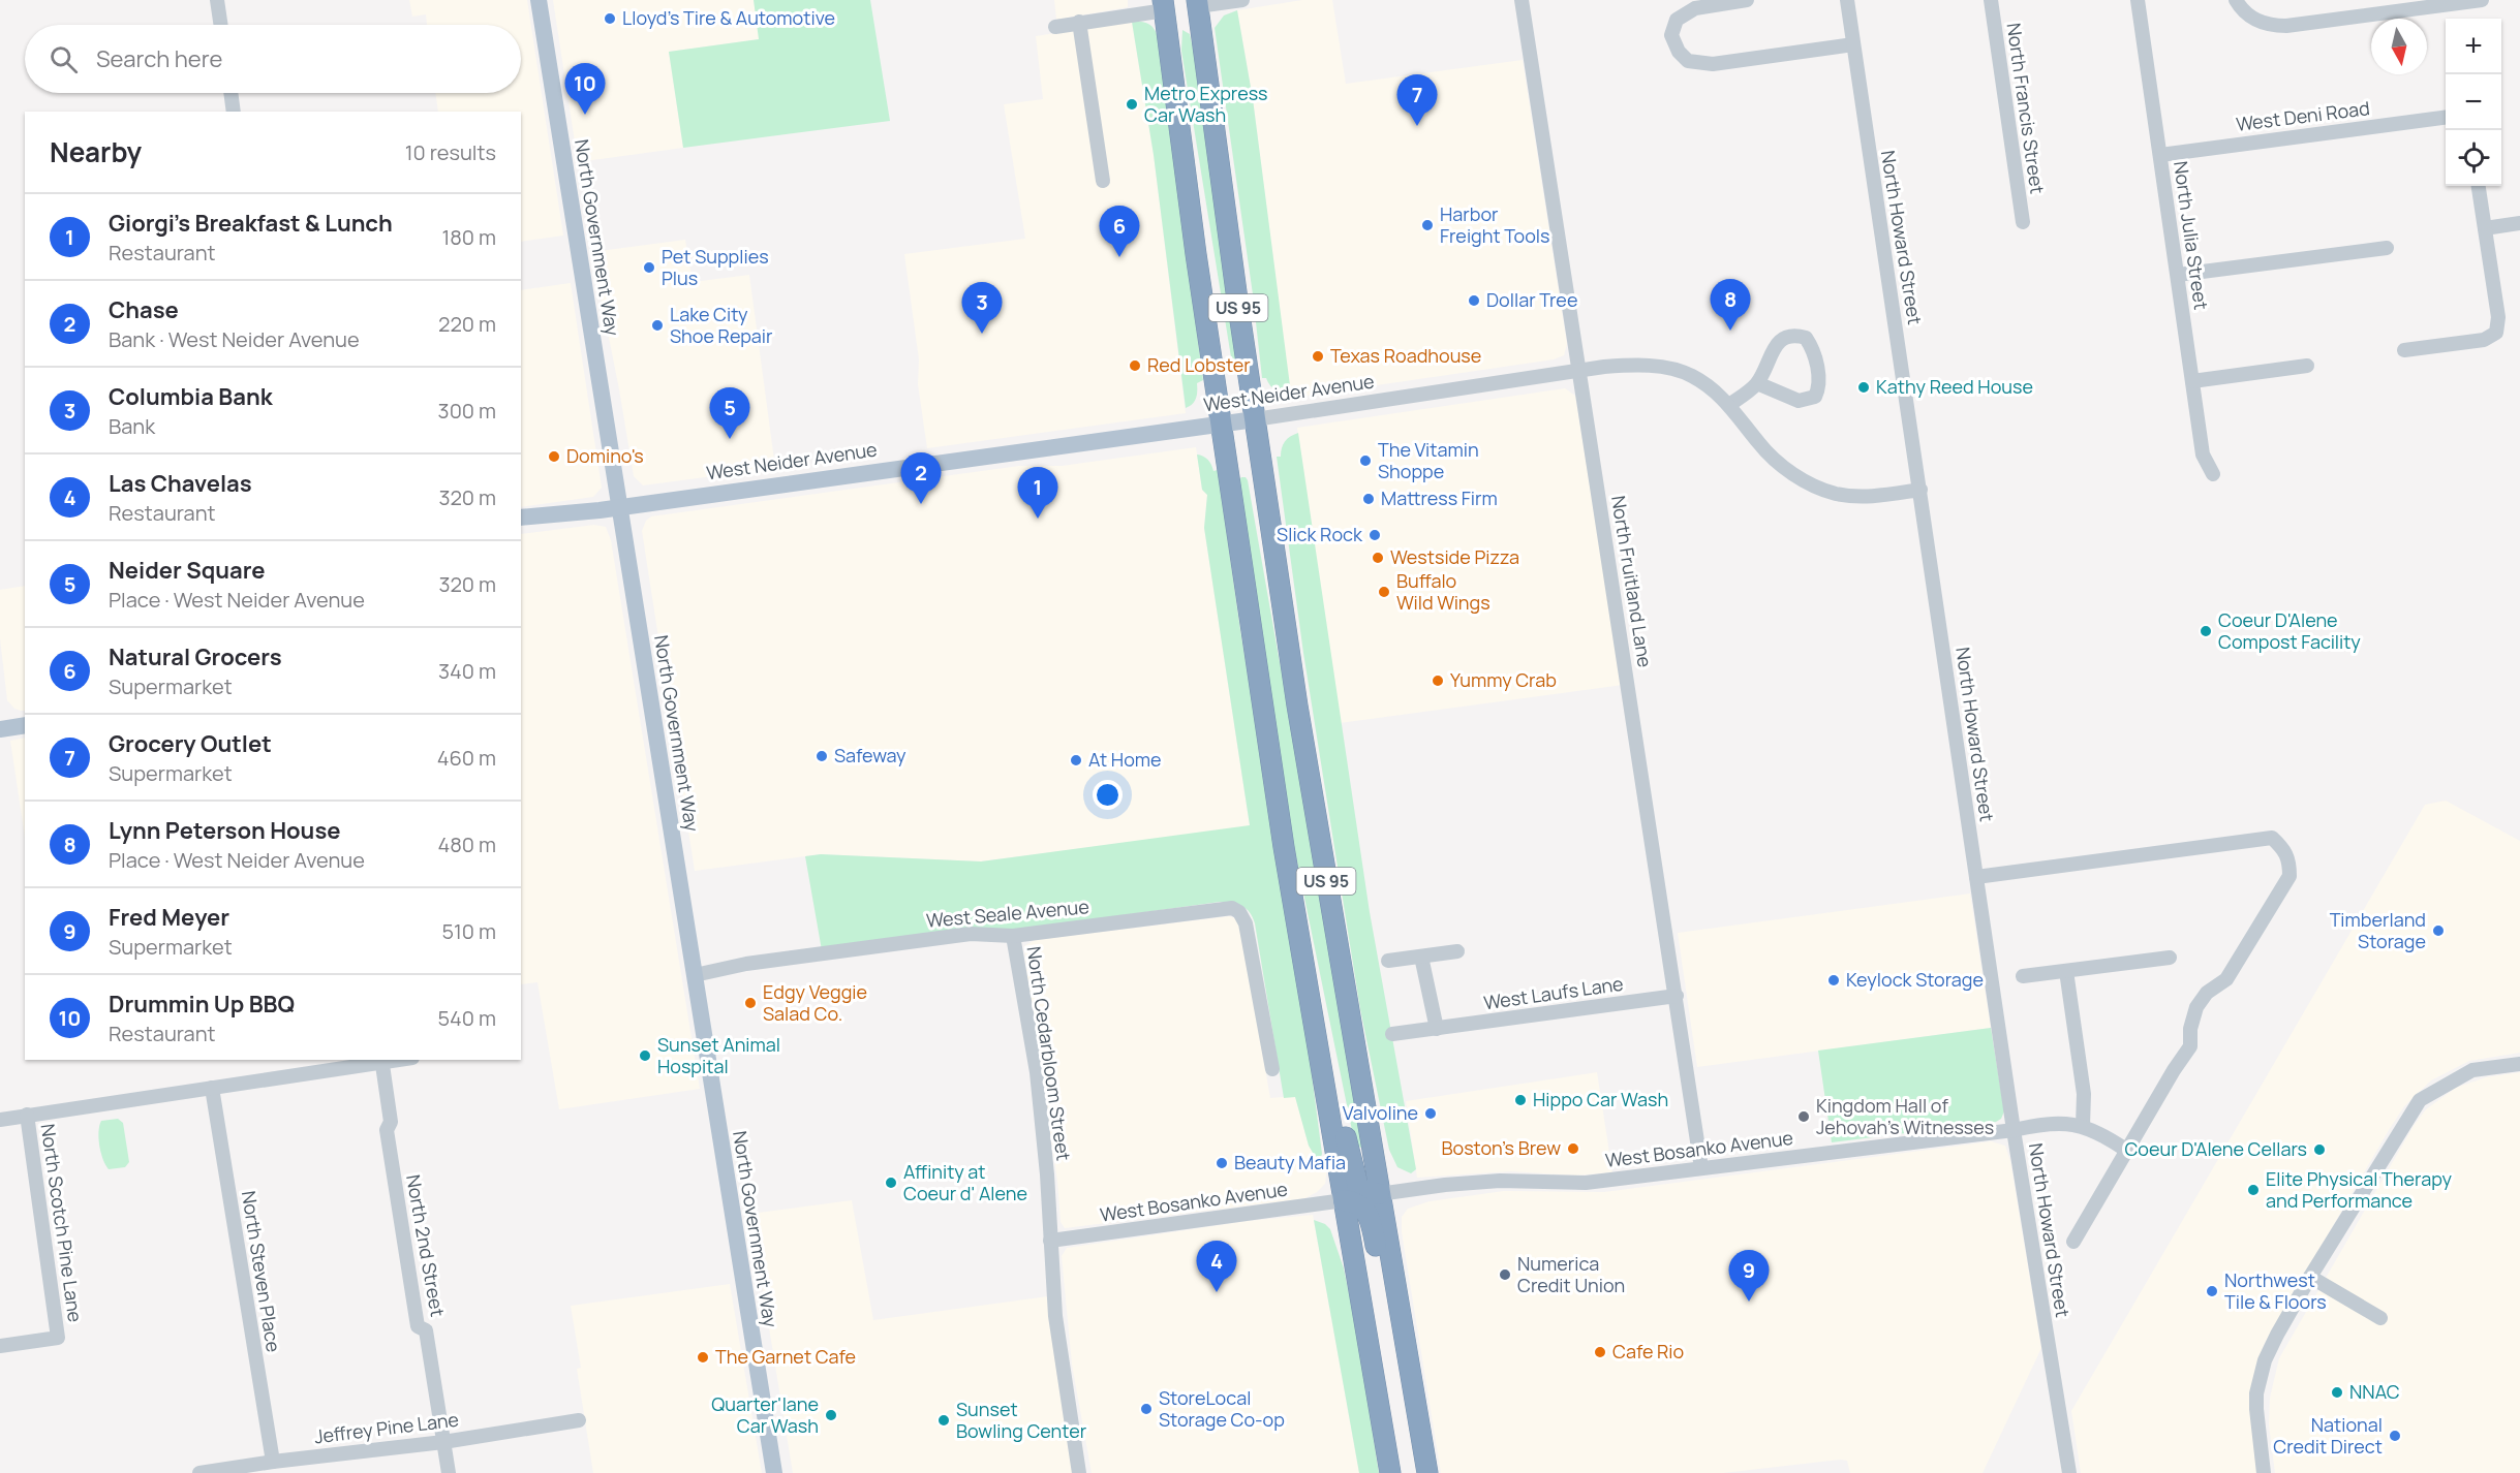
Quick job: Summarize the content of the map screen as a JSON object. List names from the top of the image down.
{
  "streets": {
    "highway": ["US 95"],
    "main road": ["North Government Way", "West Neider Avenue"],
    "street": [
      "North Francis Street",
      "West Deni Road",
      "North Julia Street",
      "North Howard Street",
      "North Fruitland Lane",
      "West Seale Avenue",
      "West Laufs Lane",
      "North Cedarbloom Street",
      "West Bosanko Avenue",
      "North Scotch Pine Lane",
      "North 2nd Street",
      "North Steven Place",
      "Jeffrey Pine Lane"
    ]
  },
  "crossings": [
    ["West Deni Road", "North Julia Street"],
    ["North Government Way", "West Neider Avenue"],
    ["North Government Way", "West Seale Avenue"],
    ["North Howard Street", "West Neider Avenue"],
    ["North Howard Street", "West Bosanko Avenue"],
    ["US 95", "West Neider Avenue"],
    ["US 95", "West Bosanko Avenue"],
    ["West Neider Avenue", "North Fruitland Lane"],
    ["North Fruitland Lane", "West Laufs Lane"],
    ["North Fruitland Lane", "West Bosanko Avenue"],
    ["West Seale Avenue", "North Cedarbloom Street"],
    ["North Cedarbloom Street", "West Bosanko Avenue"],
    ["North 2nd Street", "Jeffrey Pine Lane"],
    ["North Steven Place", "Jeffrey Pine Lane"]
  ],
  "places": [
    "Lloyd's Tire & Automotive",
    "Metro Express Car Wash",
    "Harbor Freight Tools",
    "Pet Supplies Plus",
    "Dollar Tree",
    "Lake City Shoe Repair",
    "Texas Roadhouse",
    "Red Lobster",
    "Kathy Reed House",
    "Domino's",
    "The Vitamin Shoppe",
    "Mattress Firm",
    "Slick Rock",
    "Westside Pizza",
    "Buffalo Wild Wings",
    "Coeur D'Alene Compost Facility",
    "Yummy Crab",
    "Safeway",
    "At Home",
    "Timberland Storage",
    "Keylock Storage",
    "Edgy Veggie Salad Co.",
    "Sunset Animal Hospital",
    "Hippo Car Wash",
    "Valvoline",
    "Kingdom Hall of Jehovah's Witnesses",
    "Boston's Brew",
    "Coeur D'Alene Cellars",
    "Beauty Mafia",
    "Affinity at Coeur d' Alene",
    "Elite Physical Therapy and Performance",
    "Numerica Credit Union",
    "Northwest Tile & Floors",
    "Cafe Rio",
    "The Garnet Cafe",
    "NNAC",
    "StoreLocal Storage Co-op",
    "Quarter'lane Car Wash",
    "Sunset Bowling Center",
    "National Credit Direct"
  ],
  "north": "bottom",
  "page": {
    "map_buttons": ["+", "−"],
    "search": "Search here",
    "pins": [
      "10",
      "7",
      "6",
      "8",
      "3",
      "5",
      "2",
      "1",
      "4",
      "9"
    ],
    "heading": ["Nearby", "10 results"],
    "list": [
      {
        "mark": "1",
        "name": "Giorgi's Breakfast & Lunch",
        "note": "Restaurant",
        "value": "180 m"
      },
      {
        "mark": "2",
        "name": "Chase",
        "note": "Bank · West Neider Avenue",
        "value": "220 m"
      },
      {
        "mark": "3",
        "name": "Columbia Bank",
        "note": "Bank",
        "value": "300 m"
      },
      {
        "mark": "4",
        "name": "Las Chavelas",
        "note": "Restaurant",
        "value": "320 m"
      },
      {
        "mark": "5",
        "name": "Neider Square",
        "note": "Place · West Neider Avenue",
        "value": "320 m"
      },
      {
        "mark": "6",
        "name": "Natural Grocers",
        "note": "Supermarket",
        "value": "340 m"
      },
      {
        "mark": "7",
        "name": "Grocery Outlet",
        "note": "Supermarket",
        "value": "460 m"
      },
      {
        "mark": "8",
        "name": "Lynn Peterson House",
        "note": "Place · West Neider Avenue",
        "value": "480 m"
      },
      {
        "mark": "9",
        "name": "Fred Meyer",
        "note": "Supermarket",
        "value": "510 m"
      },
      {
        "mark": "10",
        "name": "Drummin Up BBQ",
        "note": "Restaurant",
        "value": "540 m"
      }
    ]
  }
}
